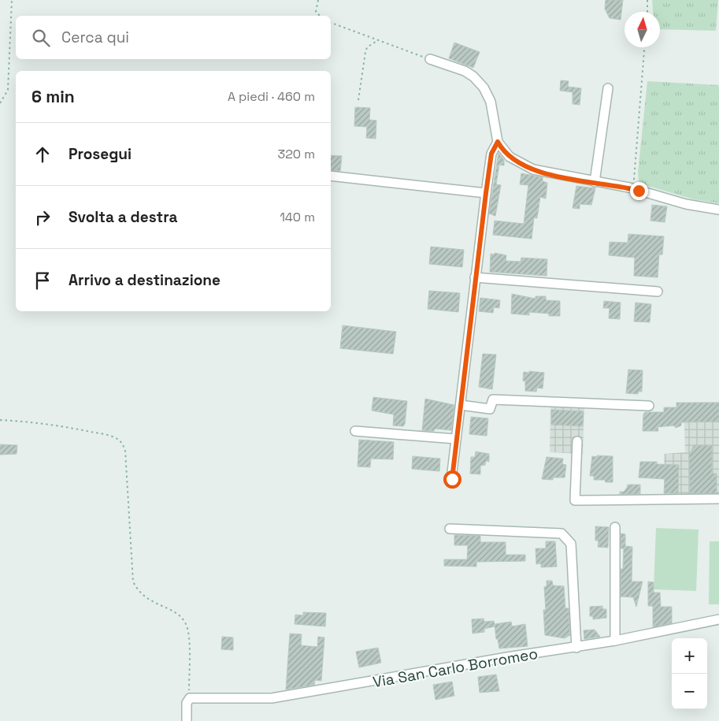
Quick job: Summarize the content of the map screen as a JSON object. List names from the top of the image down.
{
  "streets": {
    "street": ["Via San Carlo Borromeo"]
  },
  "north": "top",
  "page": {
    "search": "Cerca qui",
    "heading": ["6 min", "A piedi · 460 m"],
    "list": [
      ["Prosegui", "320 m"],
      ["Svolta a destra", "140 m"],
      "Arrivo a destinazione"
    ],
    "map_buttons": ["+", "−"]
  }
}
